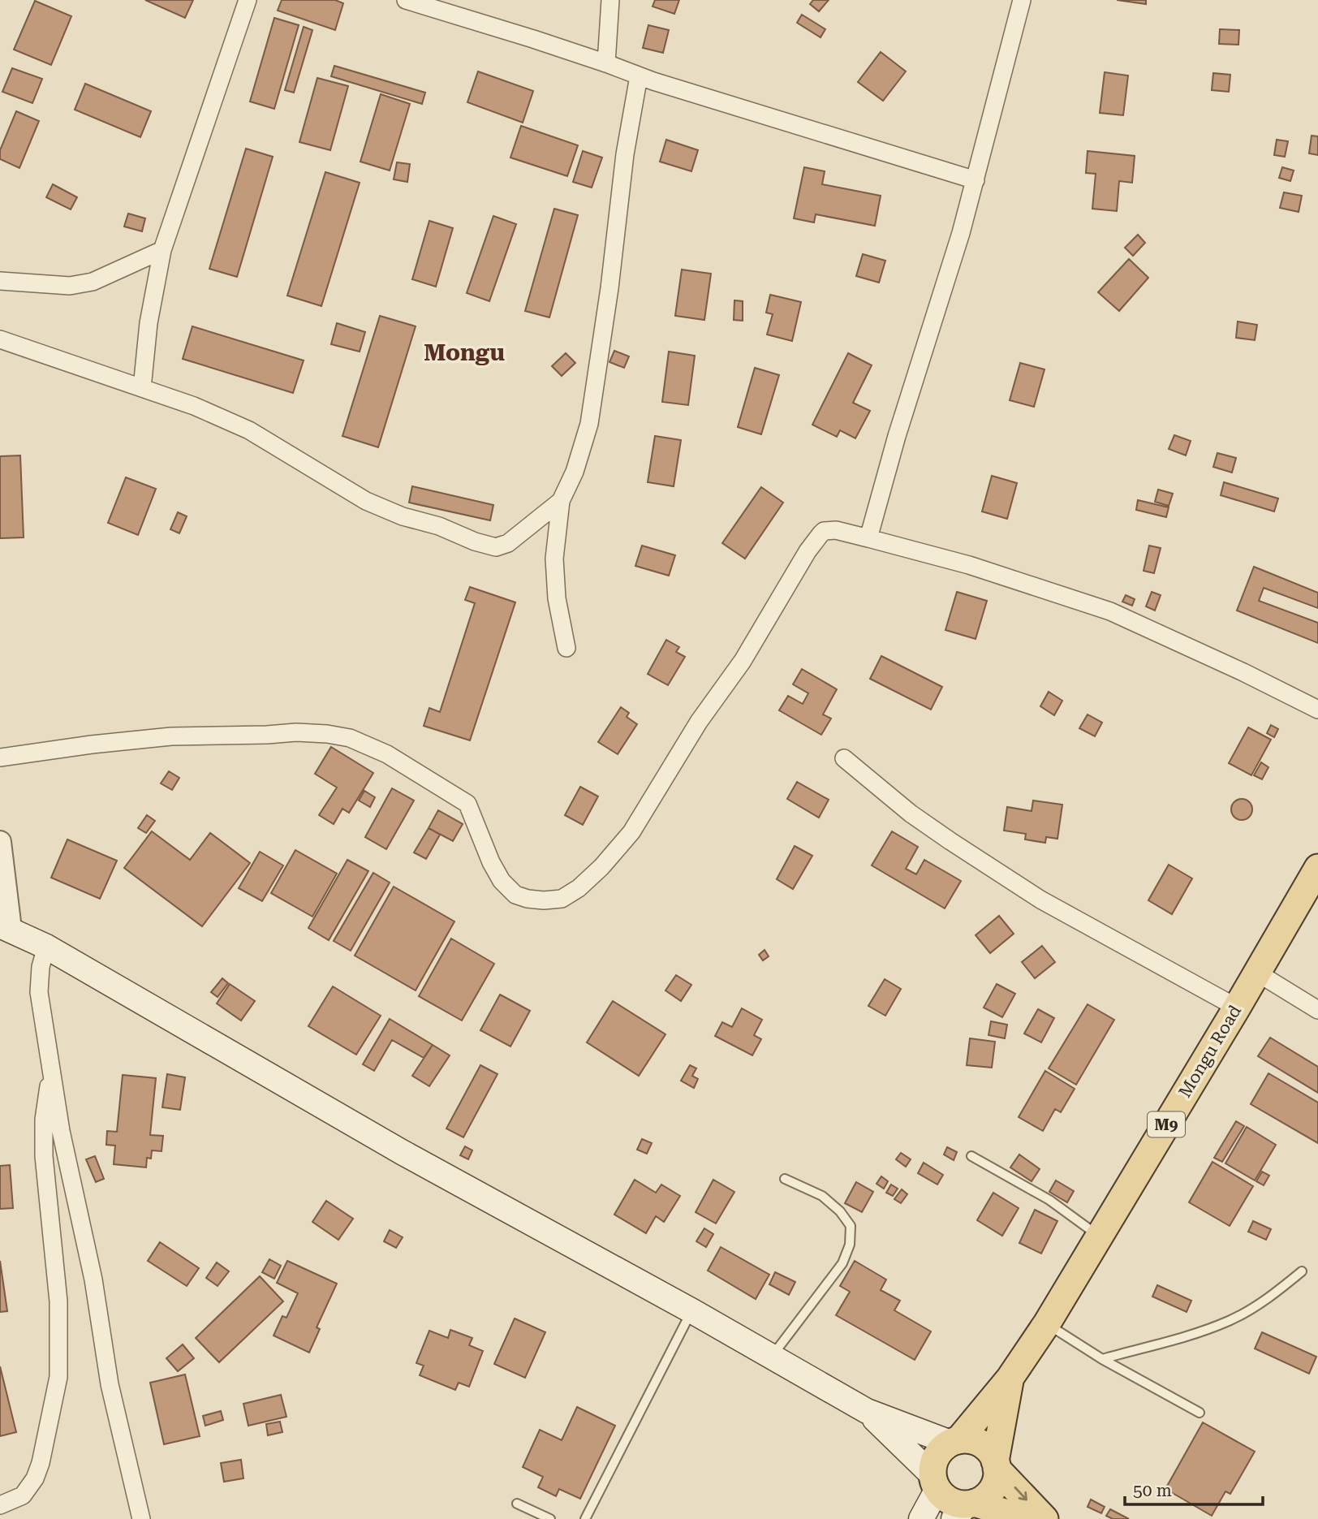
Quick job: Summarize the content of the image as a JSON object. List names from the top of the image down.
{
  "streets": {
    "main road": ["Mongu Road", "M9"]
  },
  "districts": ["Mongu"],
  "scale_bar": "50 m"
}
